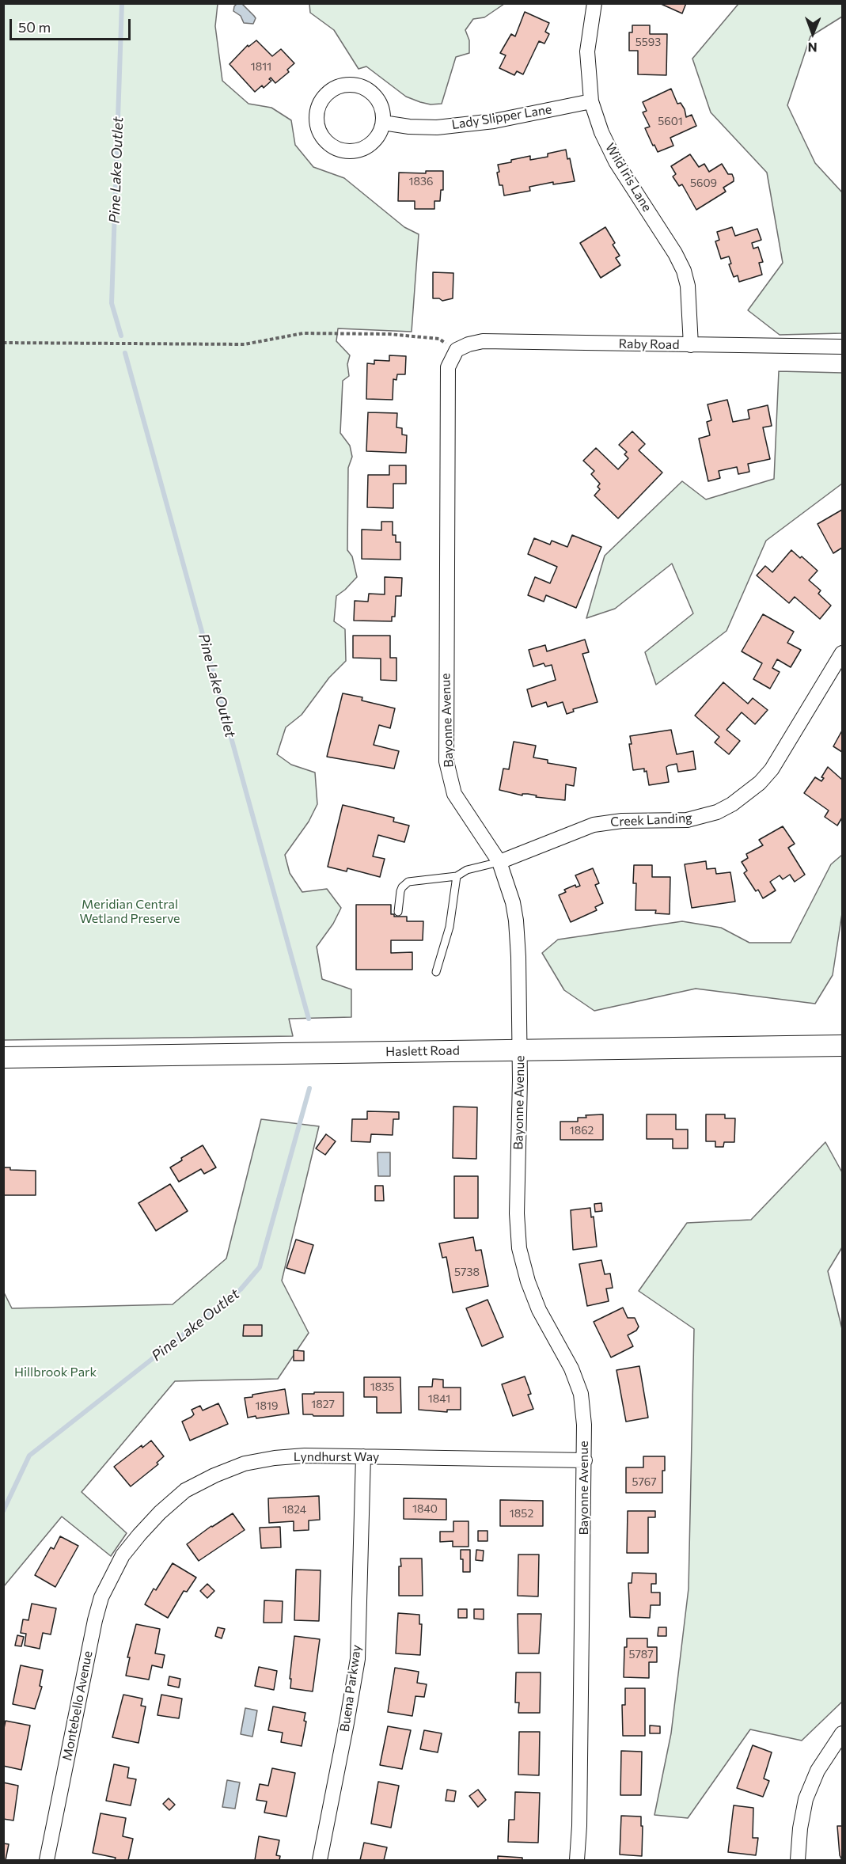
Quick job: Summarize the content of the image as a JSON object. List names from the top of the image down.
{
  "streets": {
    "main road": ["Haslett Road"],
    "street": [
      "Lady Slipper Lane",
      "Wild Iris Lane",
      "Raby Road",
      "Bayonne Avenue",
      "Creek Landing",
      "Lyndhurst Way",
      "Buena Parkway",
      "Montebello Avenue"
    ]
  },
  "crossings": [
    ["Lady Slipper Lane", "Wild Iris Lane"],
    ["Wild Iris Lane", "Raby Road"],
    ["Raby Road", "Bayonne Avenue"],
    ["Bayonne Avenue", "Creek Landing"],
    ["Bayonne Avenue", "Haslett Road"],
    ["Bayonne Avenue", "Lyndhurst Way"],
    ["Lyndhurst Way", "Buena Parkway"],
    ["Lyndhurst Way", "Montebello Avenue"]
  ],
  "water": ["Pine Lake Outlet"],
  "parks": ["Meridian Central Wetland Preserve", "Hillbrook Park"],
  "house_numbers": [
    "5593",
    "1811",
    "5601",
    "1836",
    "5609",
    "1862",
    "5738",
    "1835",
    "1841",
    "1827",
    "1819",
    "5767",
    "1840",
    "1824",
    "1852",
    "5787"
  ],
  "scale_bar": "50 m",
  "north": "bottom"
}
